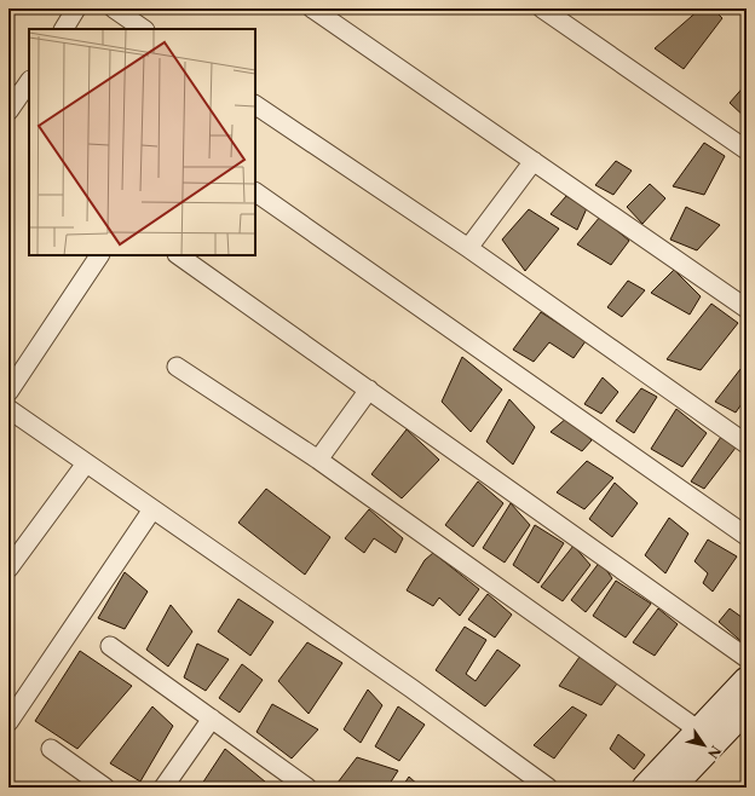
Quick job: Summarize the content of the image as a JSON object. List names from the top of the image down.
{
  "north": "bottom right"
}
